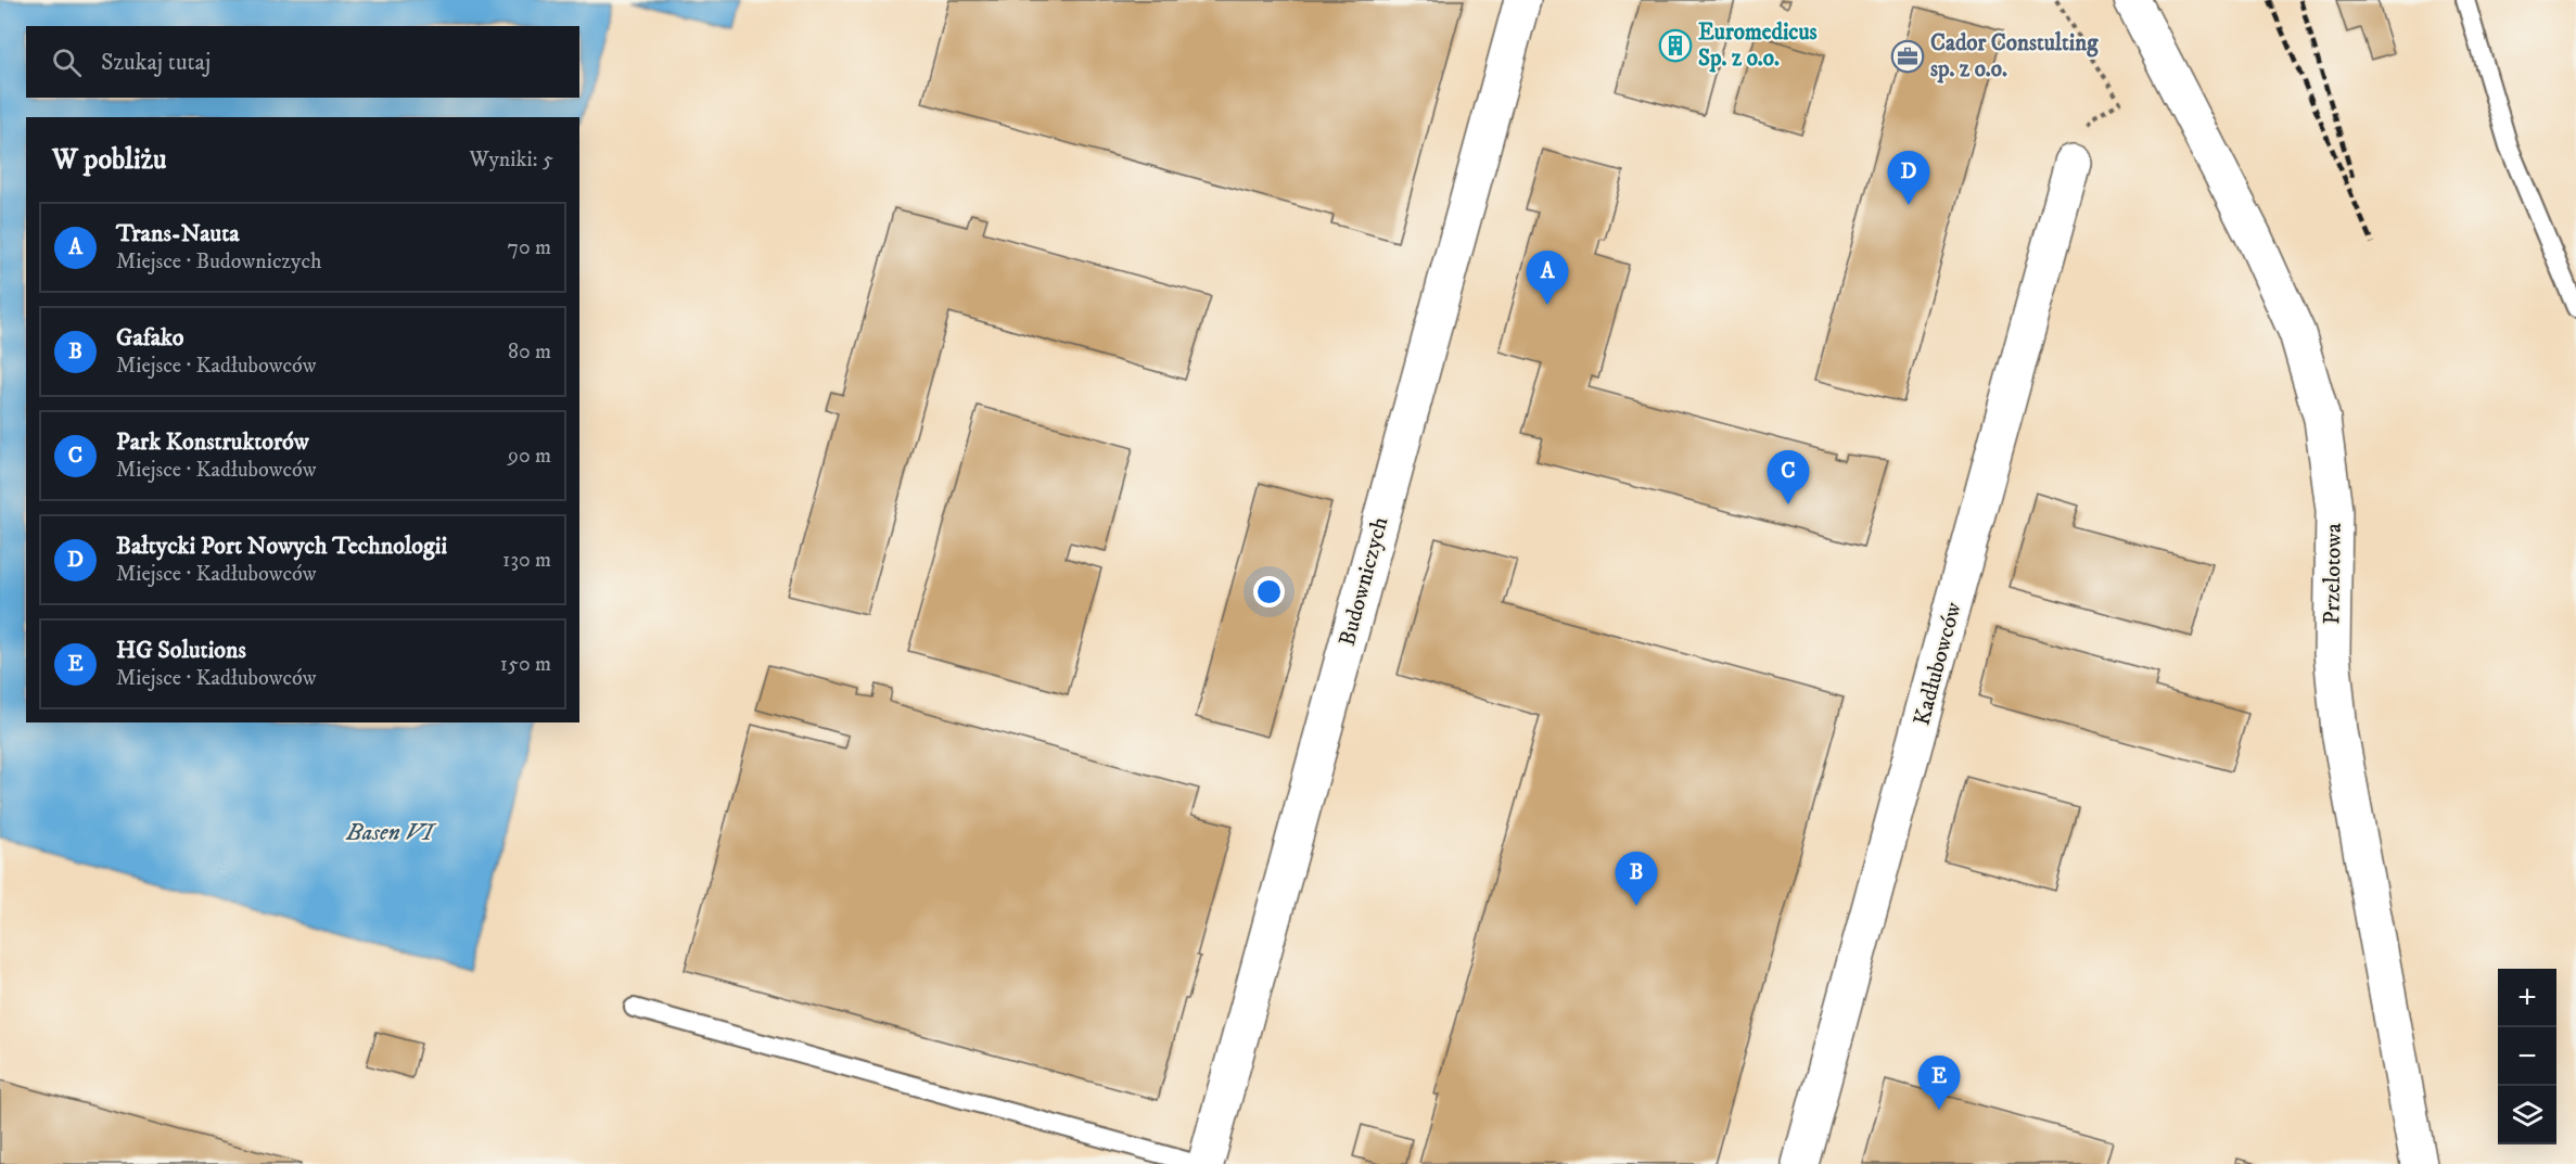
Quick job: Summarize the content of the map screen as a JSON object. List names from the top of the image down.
{
  "streets": {
    "street": ["Przelotowa", "Budowniczych", "Kadłubowców"]
  },
  "water": ["Basen VI"],
  "places": {
    "building": ["Euromedicus Sp. z o.o."],
    "office": ["Cador Constulting sp. z o.o."]
  },
  "page": {
    "search": "Szukaj tutaj",
    "heading": ["W pobliżu", "Wyniki: 5"],
    "pins": [
      "D",
      "A",
      "C",
      "B",
      "E"
    ],
    "list": [
      {
        "mark": "A",
        "name": "Trans-Nauta",
        "note": "Miejsce · Budowniczych",
        "value": "70 m"
      },
      {
        "mark": "B",
        "name": "Gafako",
        "note": "Miejsce · Kadłubowców",
        "value": "80 m"
      },
      {
        "mark": "C",
        "name": "Park Konstruktorów",
        "note": "Miejsce · Kadłubowców",
        "value": "90 m"
      },
      {
        "mark": "D",
        "name": "Bałtycki Port Nowych Technologii",
        "note": "Miejsce · Kadłubowców",
        "value": "130 m"
      },
      {
        "mark": "E",
        "name": "HG Solutions",
        "note": "Miejsce · Kadłubowców",
        "value": "150 m"
      }
    ],
    "map_buttons": ["+", "−"]
  }
}
